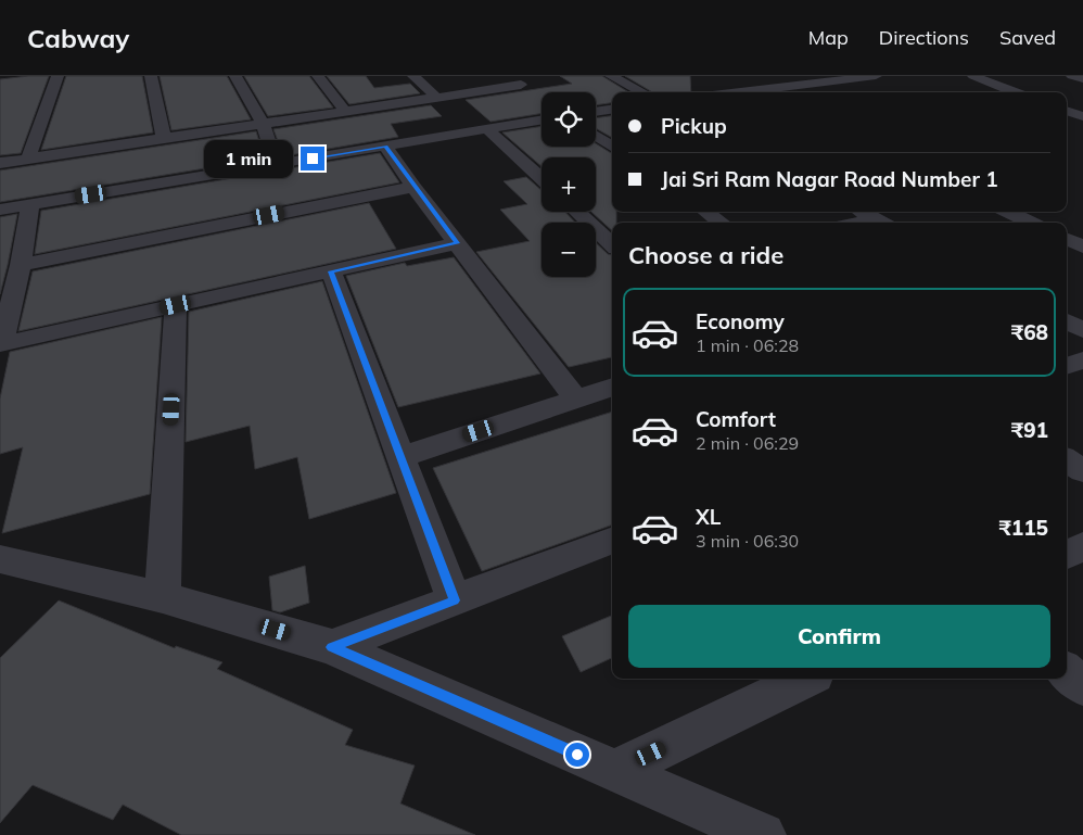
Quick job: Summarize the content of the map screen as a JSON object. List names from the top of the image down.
{
  "page": {
    "header": "Cabway",
    "nav": ["Map", "Directions", "Saved"],
    "map_buttons": ["+", "−"],
    "banner": ["Pickup", "Jai Sri Ram Nagar Road Number 1"],
    "bubble": "1 min",
    "heading": "Choose a ride",
    "list": [
      {
        "name": "Economy",
        "note": "1 min · 06:28",
        "value": "₹68"
      },
      {
        "name": "Comfort",
        "note": "2 min · 06:29",
        "value": "₹91"
      },
      {
        "name": "XL",
        "note": "3 min · 06:30",
        "value": "₹115"
      }
    ],
    "buttons": "Confirm"
  }
}
